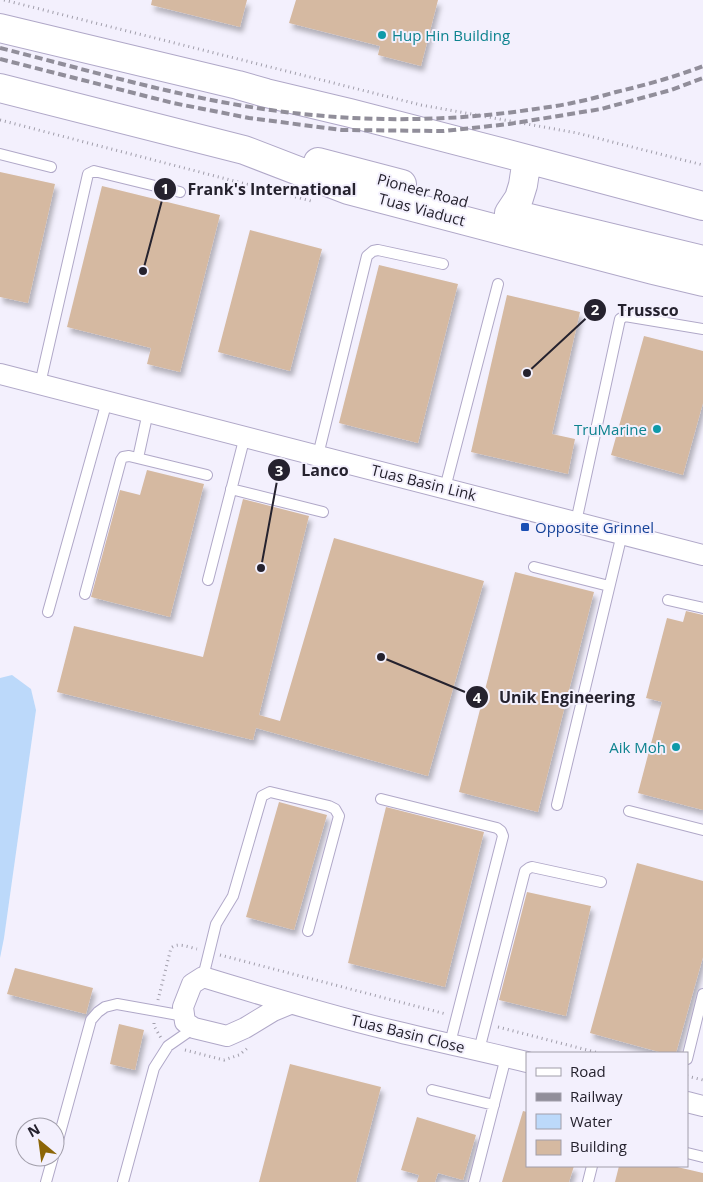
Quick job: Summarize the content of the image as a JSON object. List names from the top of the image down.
{
  "streets": {
    "main road": ["Pioneer Road", "Tuas Viaduct"],
    "street": ["Tuas Basin Link", "Tuas Basin Close"]
  },
  "places": {
    "other": [
      "Hup Hin Building",
      "Frank's International",
      "Trussco",
      "TruMarine",
      "Lanco",
      "Unik Engineering",
      "Aik Moh"
    ],
    "transit": ["Opposite Grinnel"]
  },
  "legend": [
    "Road",
    "Railway",
    "Water",
    "Building"
  ],
  "north": "top left"
}
